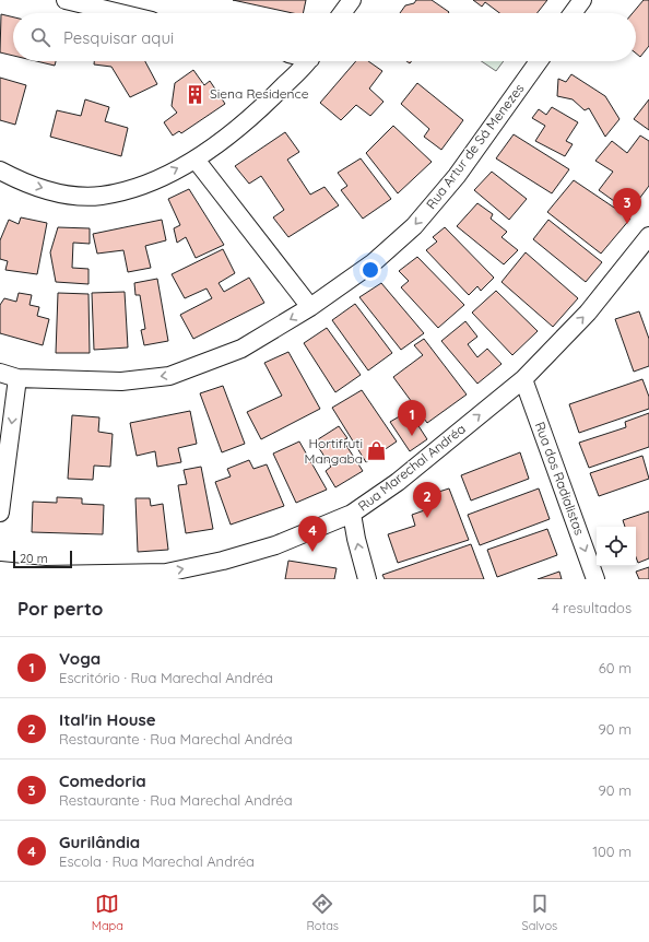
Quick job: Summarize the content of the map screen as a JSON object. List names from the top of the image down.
{
  "streets": {
    "street": ["Rua Artur de Sá Menezes", "Rua Marechal Andréa", "Rua dos Radialistas"]
  },
  "crossings": [
    ["Rua Marechal Andréa", "Rua dos Radialistas"]
  ],
  "one_way": ["Rua Artur de Sá Menezes", "Rua Marechal Andréa", "Rua dos Radialistas"],
  "places": {
    "building": ["Siena Residence"],
    "shop": ["Hortifruti Mangaba"]
  },
  "scale_bar": "20 m",
  "page": {
    "search": "Pesquisar aqui",
    "pins": [
      "3",
      "1",
      "2",
      "4"
    ],
    "scale": "20 m",
    "heading": ["Por perto", "4 resultados"],
    "list": [
      {
        "mark": "1",
        "name": "Voga",
        "note": "Escritório · Rua Marechal Andréa",
        "value": "60 m"
      },
      {
        "mark": "2",
        "name": "Ital'in House",
        "note": "Restaurante · Rua Marechal Andréa",
        "value": "90 m"
      },
      {
        "mark": "3",
        "name": "Comedoria",
        "note": "Restaurante · Rua Marechal Andréa",
        "value": "90 m"
      },
      {
        "mark": "4",
        "name": "Gurilândia",
        "note": "Escola · Rua Marechal Andréa",
        "value": "100 m"
      }
    ],
    "nav": ["Mapa", "Rotas", "Salvos"]
  }
}
